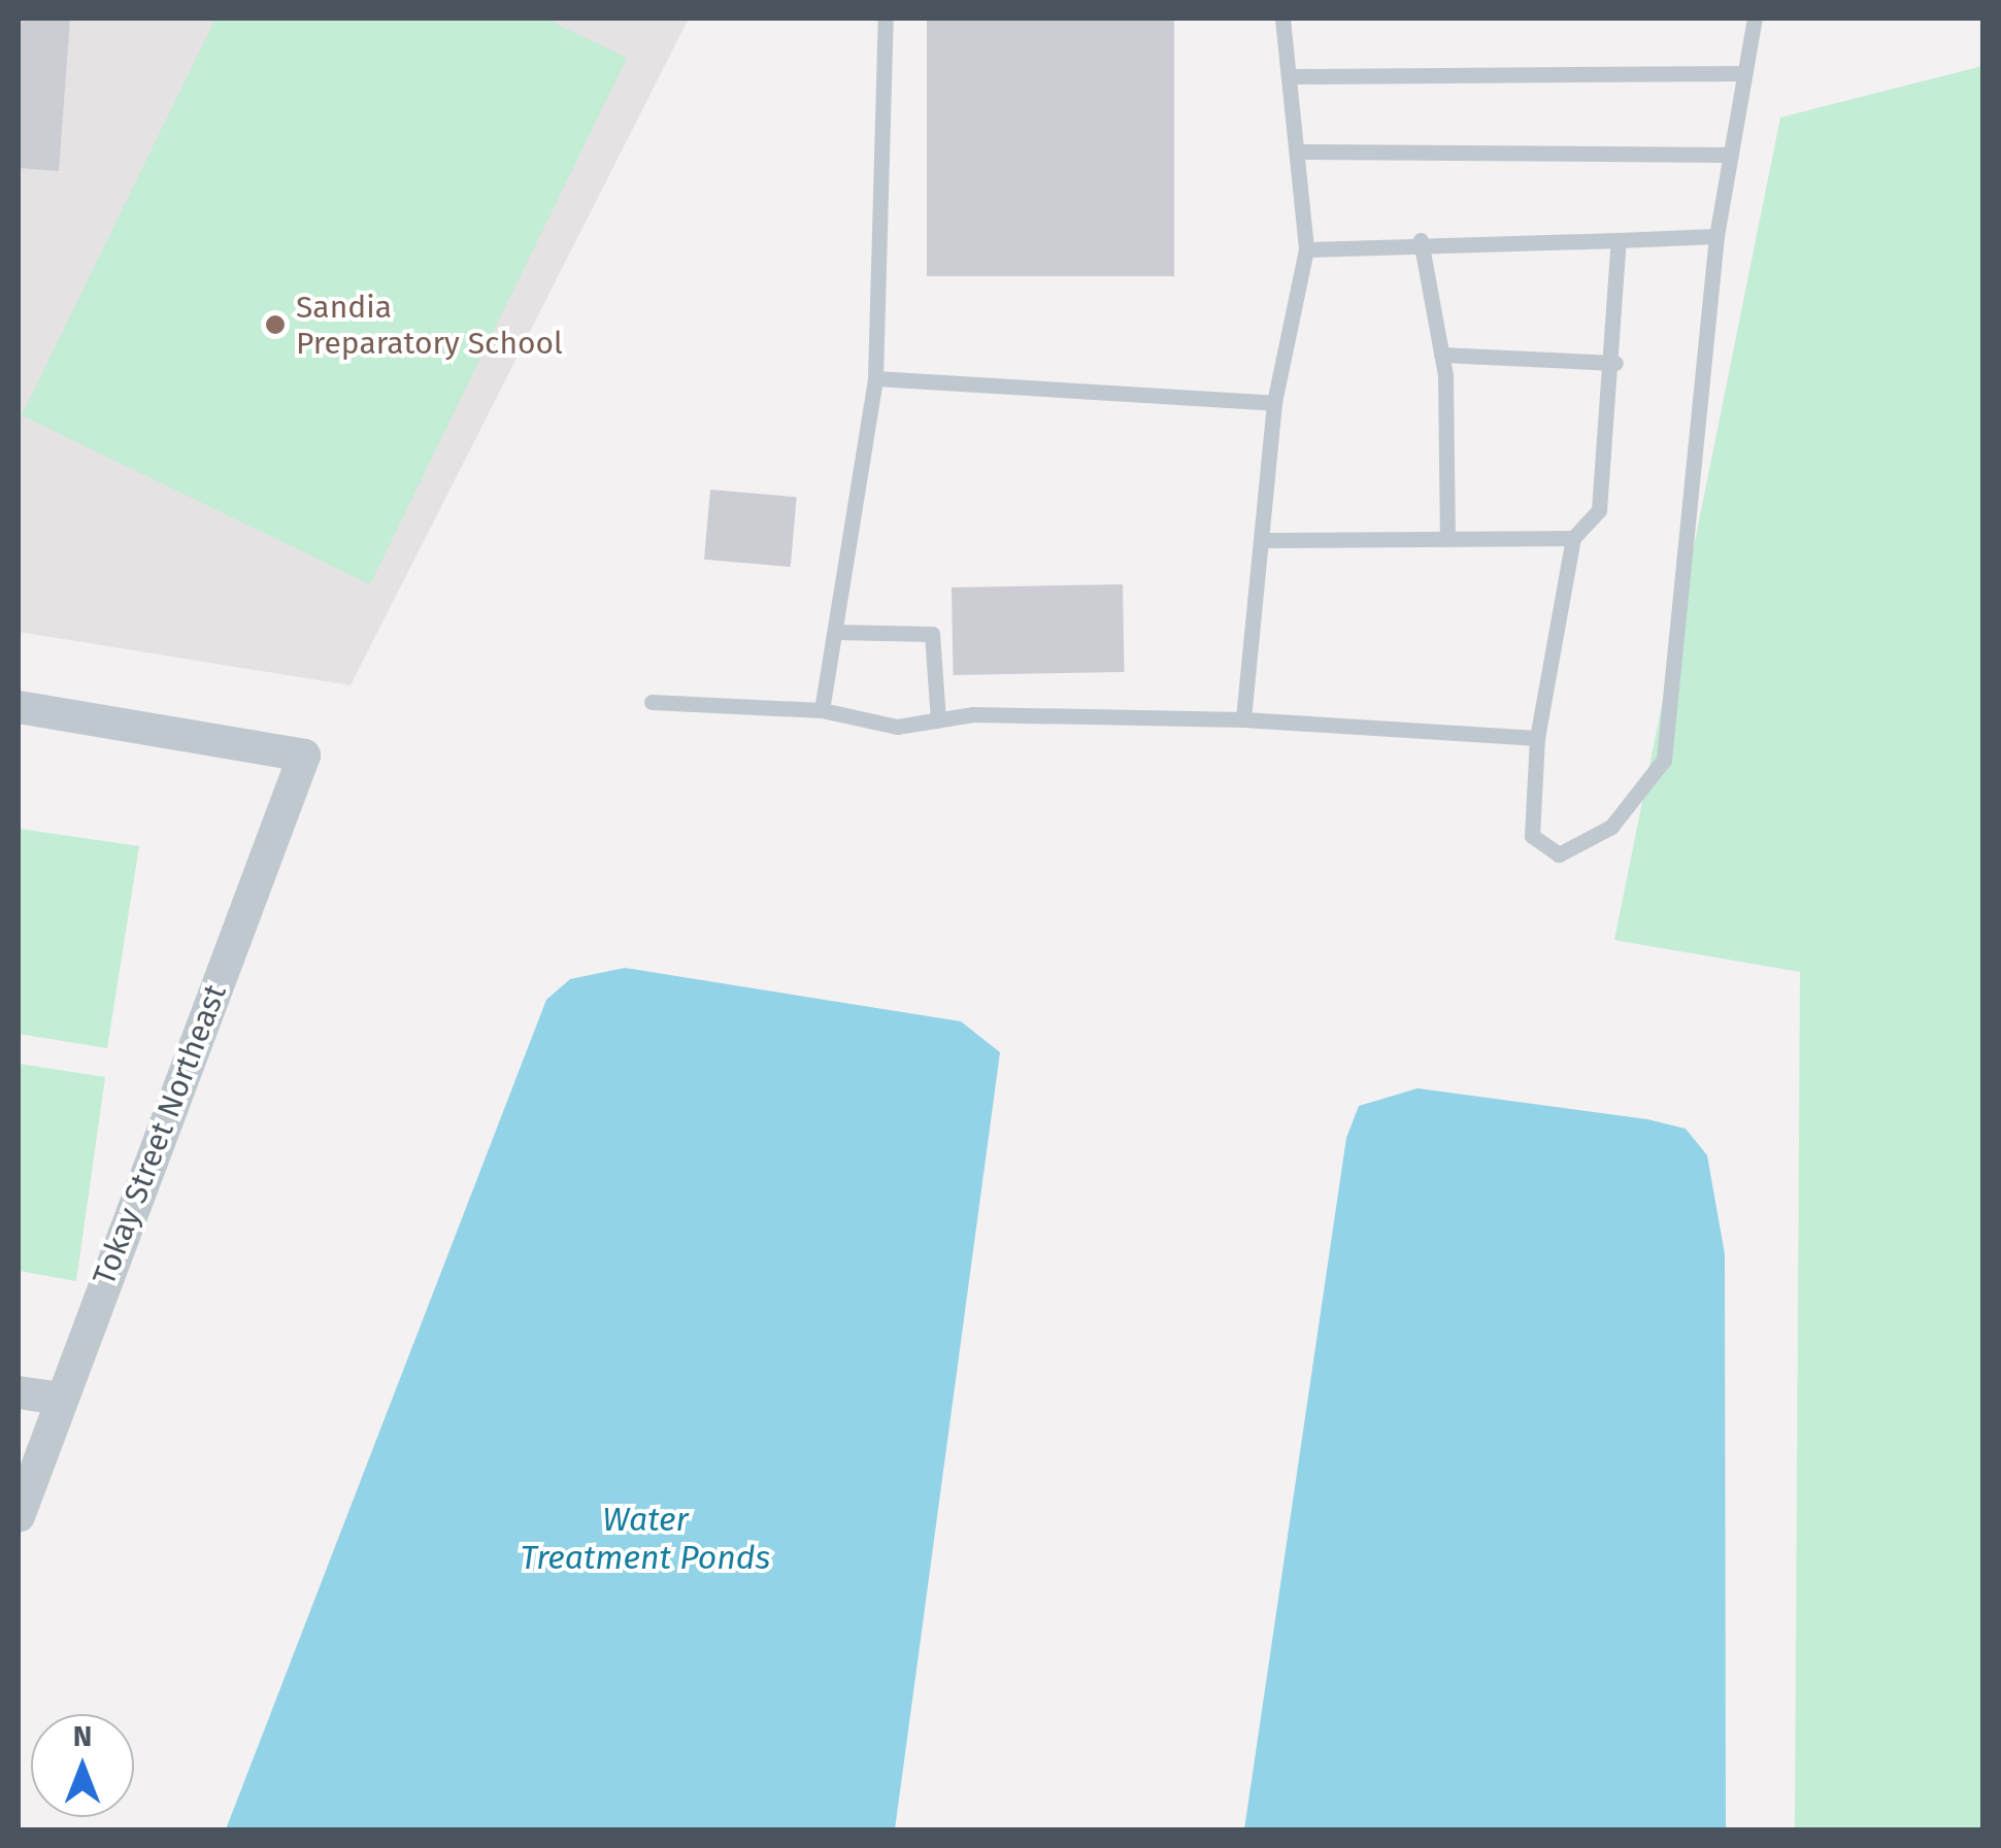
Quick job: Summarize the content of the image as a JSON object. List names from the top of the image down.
{
  "streets": {
    "street": ["Tokay Street Northeast"]
  },
  "water": ["Water Treatment Ponds"],
  "places": ["Sandia Preparatory School"],
  "north": "top"
}
